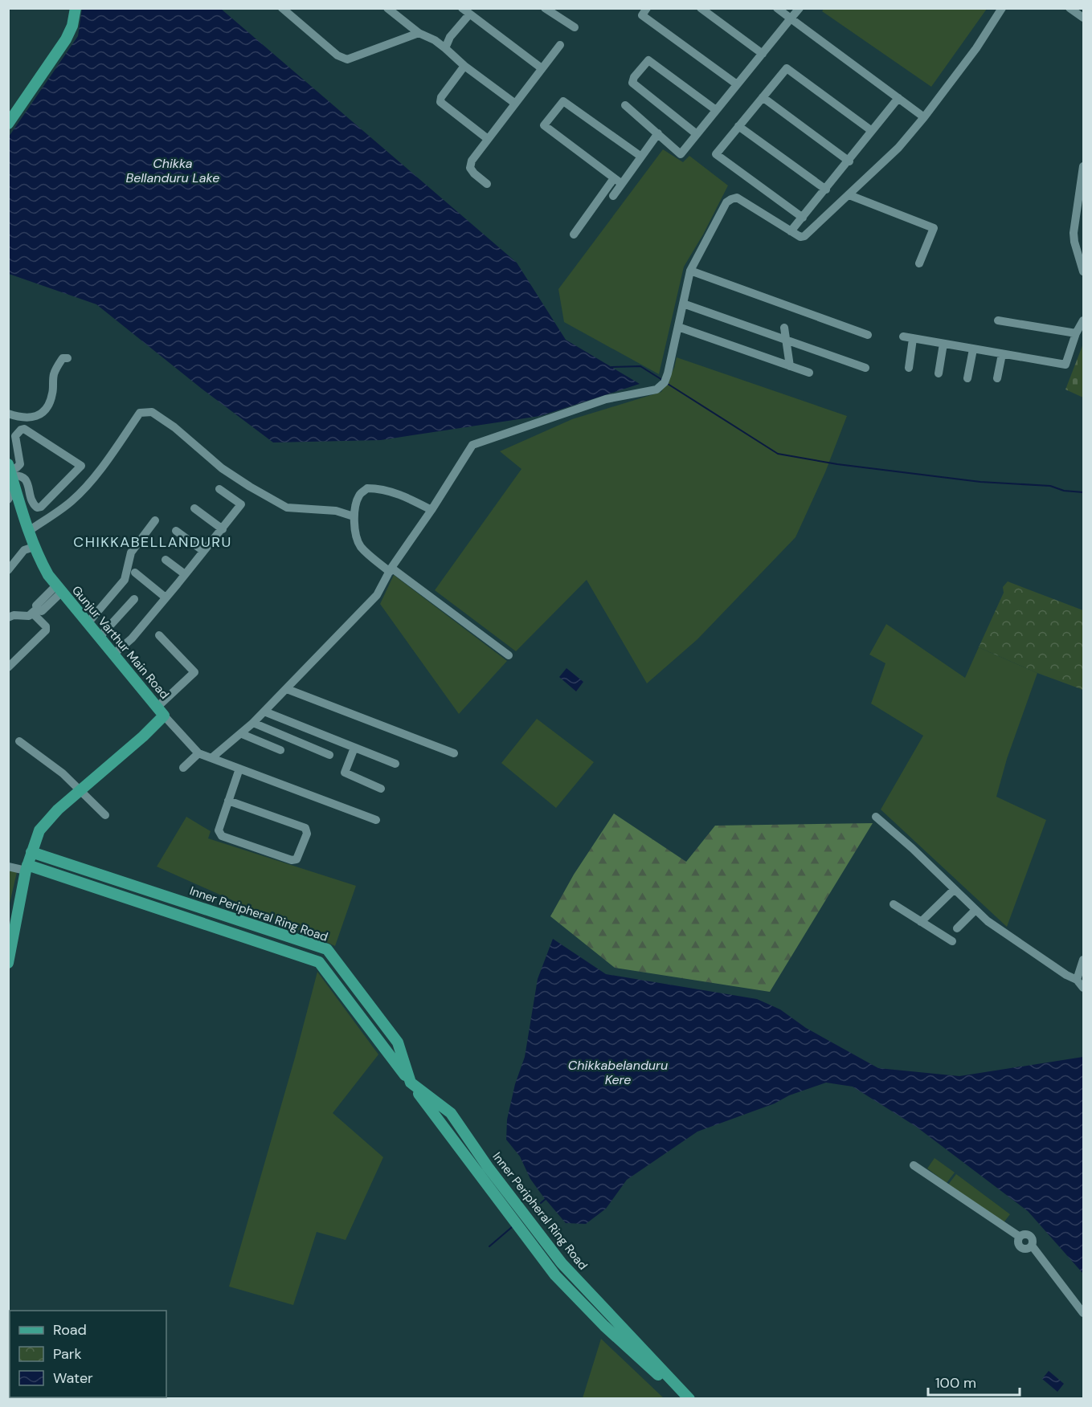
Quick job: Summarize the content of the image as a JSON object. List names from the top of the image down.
{
  "streets": {
    "main road": ["Gunjur Varthur Main Road", "Inner Peripheral Ring Road"]
  },
  "crossings": [
    ["Gunjur Varthur Main Road", "Inner Peripheral Ring Road"]
  ],
  "districts": ["CHIKKABELLANDURU"],
  "water": ["Chikka Bellanduru Lake", "Chikkabelanduru Kere"],
  "legend": ["Road", "Park", "Water"],
  "scale_bar": "100 m"
}
